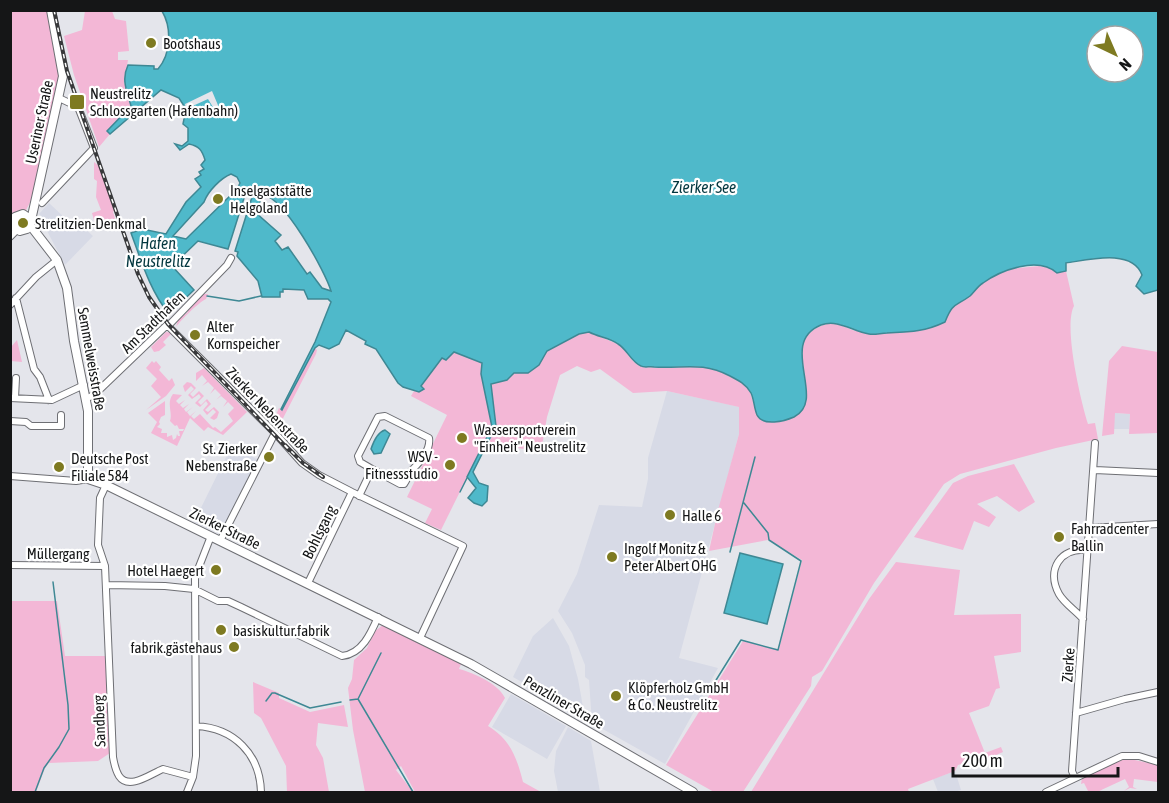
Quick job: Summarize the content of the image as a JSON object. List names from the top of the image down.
{
  "streets": {
    "main road": [
      "Useriner Straße",
      "Semmelweisstraße",
      "Zierker Straße",
      "Penzliner Straße"
    ],
    "street": [
      "Am Stadthafen",
      "Zierker Nebenstraße",
      "Bohlsgang",
      "Müllergang",
      "Zierke",
      "Sandberg"
    ]
  },
  "crossings": [
    ["Useriner Straße", "Semmelweisstraße"],
    ["Am Stadthafen", "Semmelweisstraße"],
    ["Am Stadthafen", "Zierker Nebenstraße"],
    ["Semmelweisstraße", "Zierker Straße"],
    ["Zierker Nebenstraße", "Zierker Straße"],
    ["Zierker Nebenstraße", "Bohlsgang"],
    ["Zierker Nebenstraße", "Penzliner Straße"],
    ["Zierker Straße", "Bohlsgang"],
    ["Zierker Straße", "Penzliner Straße"],
    ["Zierker Straße", "Sandberg"],
    ["Müllergang", "Sandberg"]
  ],
  "water": ["Zierker See", "Hafen Neustrelitz"],
  "places": {
    "other": [
      "Bootshaus",
      "Inselgaststätte Helgoland",
      "Strelitzien-Denkmal",
      "Alter Kornspeicher",
      "Wassersportverein \"Einheit\" Neustrelitz",
      "St. Zierker Nebenstraße",
      "WSV - Fitnessstudio",
      "Deutsche Post Filiale 584",
      "Halle 6",
      "Fahrradcenter Ballin",
      "Ingolf Monitz & Peter Albert OHG",
      "Hotel Haegert",
      "basiskultur.fabrik",
      "fabrik.gästehaus",
      "Klöpferholz GmbH & Co. Neustrelitz"
    ],
    "transit": ["Neustrelitz Schlossgarten (Hafenbahn)"]
  },
  "scale_bar": "200 m",
  "north": "bottom right"
}
